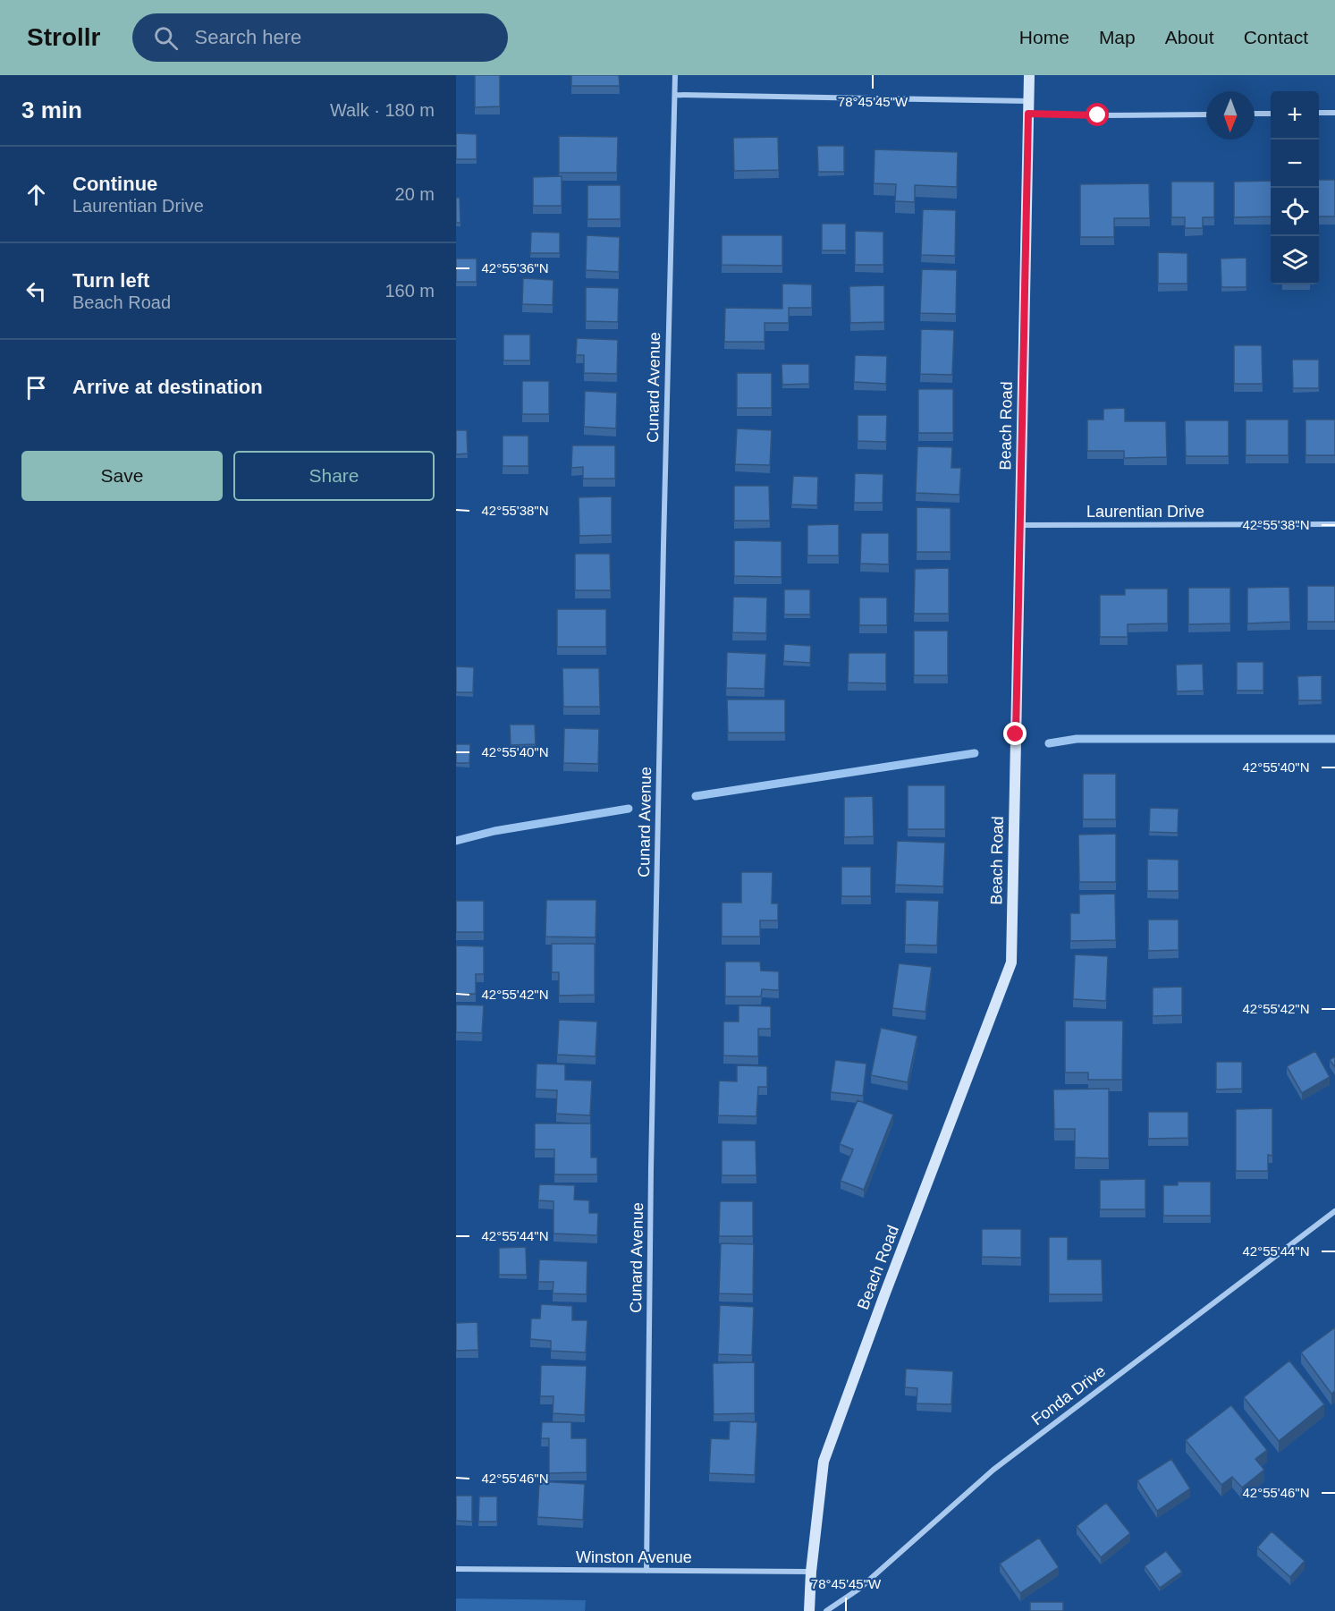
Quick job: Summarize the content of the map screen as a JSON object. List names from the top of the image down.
{
  "streets": {
    "street": [
      "Cunard Avenue",
      "Beach Road",
      "Laurentian Drive",
      "Fonda Drive",
      "Winston Avenue"
    ]
  },
  "crossings": [
    ["Cunard Avenue", "Winston Avenue"],
    ["Beach Road", "Laurentian Drive"],
    ["Beach Road", "Winston Avenue"]
  ],
  "north": "bottom",
  "page": {
    "header": "Strollr",
    "search": "Search here",
    "nav": [
      "Home",
      "Map",
      "About",
      "Contact"
    ],
    "heading": ["3 min", "Walk · 180 m"],
    "map_buttons": ["+", "−"],
    "list": [
      ["Continue", "Laurentian Drive", "20 m"],
      ["Turn left", "Beach Road", "160 m"],
      "Arrive at destination"
    ],
    "buttons": ["Save", "Share"]
  },
  "coordinates": [
    "78°45'45\"W",
    "42°55'36\"N",
    "42°55'38\"N",
    "42°55'40\"N",
    "42°55'42\"N",
    "42°55'44\"N",
    "42°55'46\"N"
  ]
}
